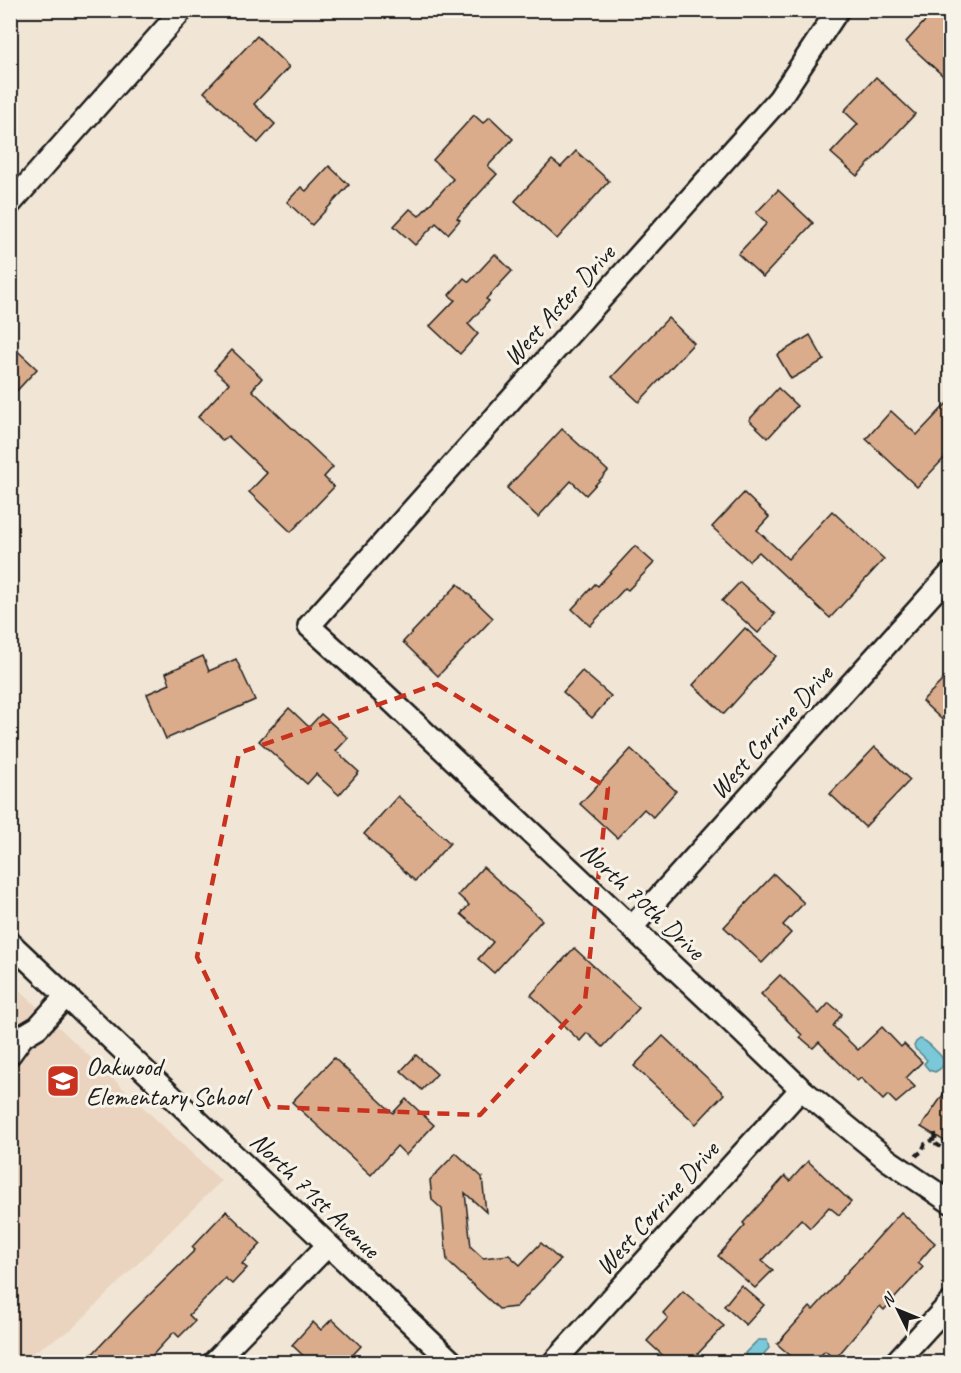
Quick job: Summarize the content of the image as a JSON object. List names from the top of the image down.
{
  "streets": {
    "street": [
      "West Aster Drive",
      "West Corrine Drive",
      "North 70th Drive",
      "North 71st Avenue"
    ]
  },
  "crossings": [
    ["West Aster Drive", "North 70th Drive"],
    ["West Corrine Drive", "North 70th Drive"]
  ],
  "places": {
    "school or university": ["Oakwood Elementary School"]
  },
  "north": "top left"
}
